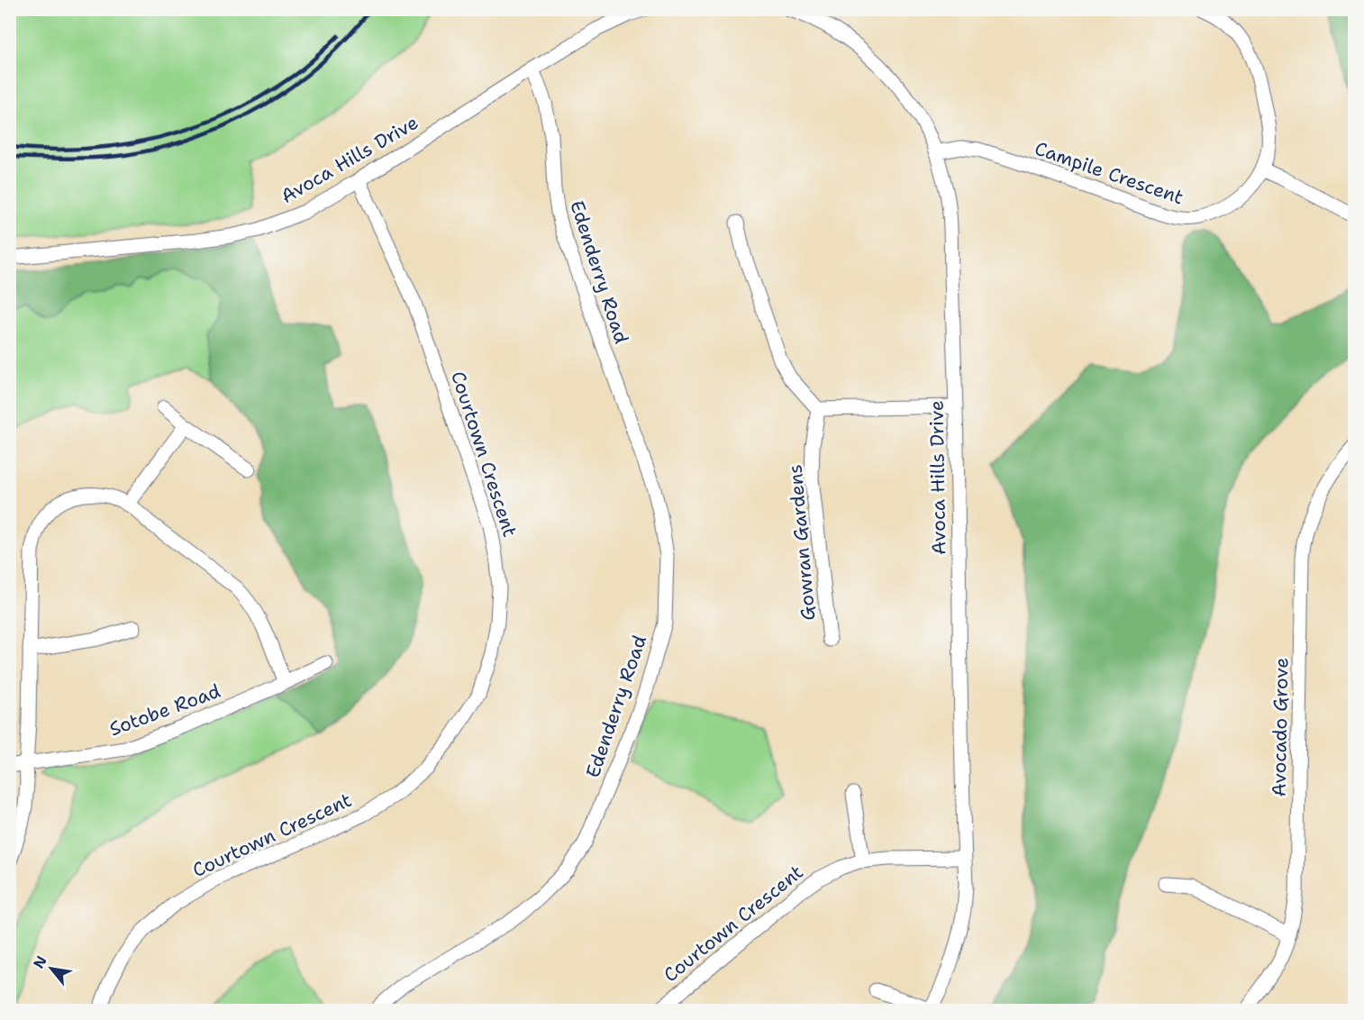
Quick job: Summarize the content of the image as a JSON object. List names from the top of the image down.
{
  "streets": {
    "street": [
      "Avoca Hills Drive",
      "Campile Crescent",
      "Edenderry Road",
      "Courtown Crescent",
      "Gowran Gardens",
      "Sotobe Road",
      "Avocado Grove"
    ]
  },
  "crossings": [
    ["Avoca Hills Drive", "Campile Crescent"],
    ["Avoca Hills Drive", "Edenderry Road"],
    ["Avoca Hills Drive", "Courtown Crescent"]
  ],
  "north": "top left"
}
